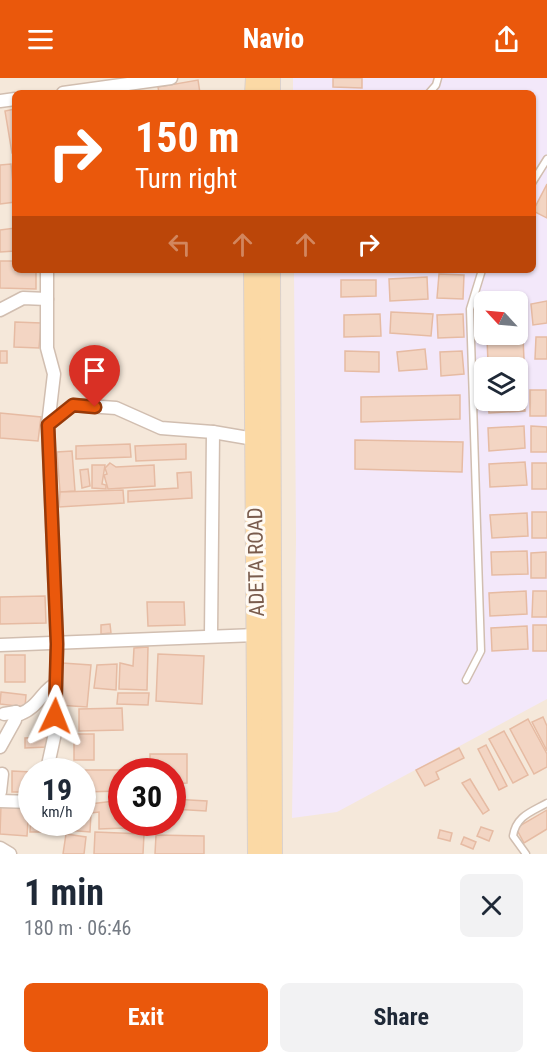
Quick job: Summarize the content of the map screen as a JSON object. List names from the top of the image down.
{
  "streets": {
    "main road": ["ADETA ROAD"]
  },
  "north": "top left",
  "page": {
    "header": "Navio",
    "turn": ["150 m", "Turn right"],
    "speed": "19 km/h",
    "limit": "30",
    "heading": ["1 min", "180 m · 06:46"],
    "buttons": ["Exit", "Share"]
  }
}
